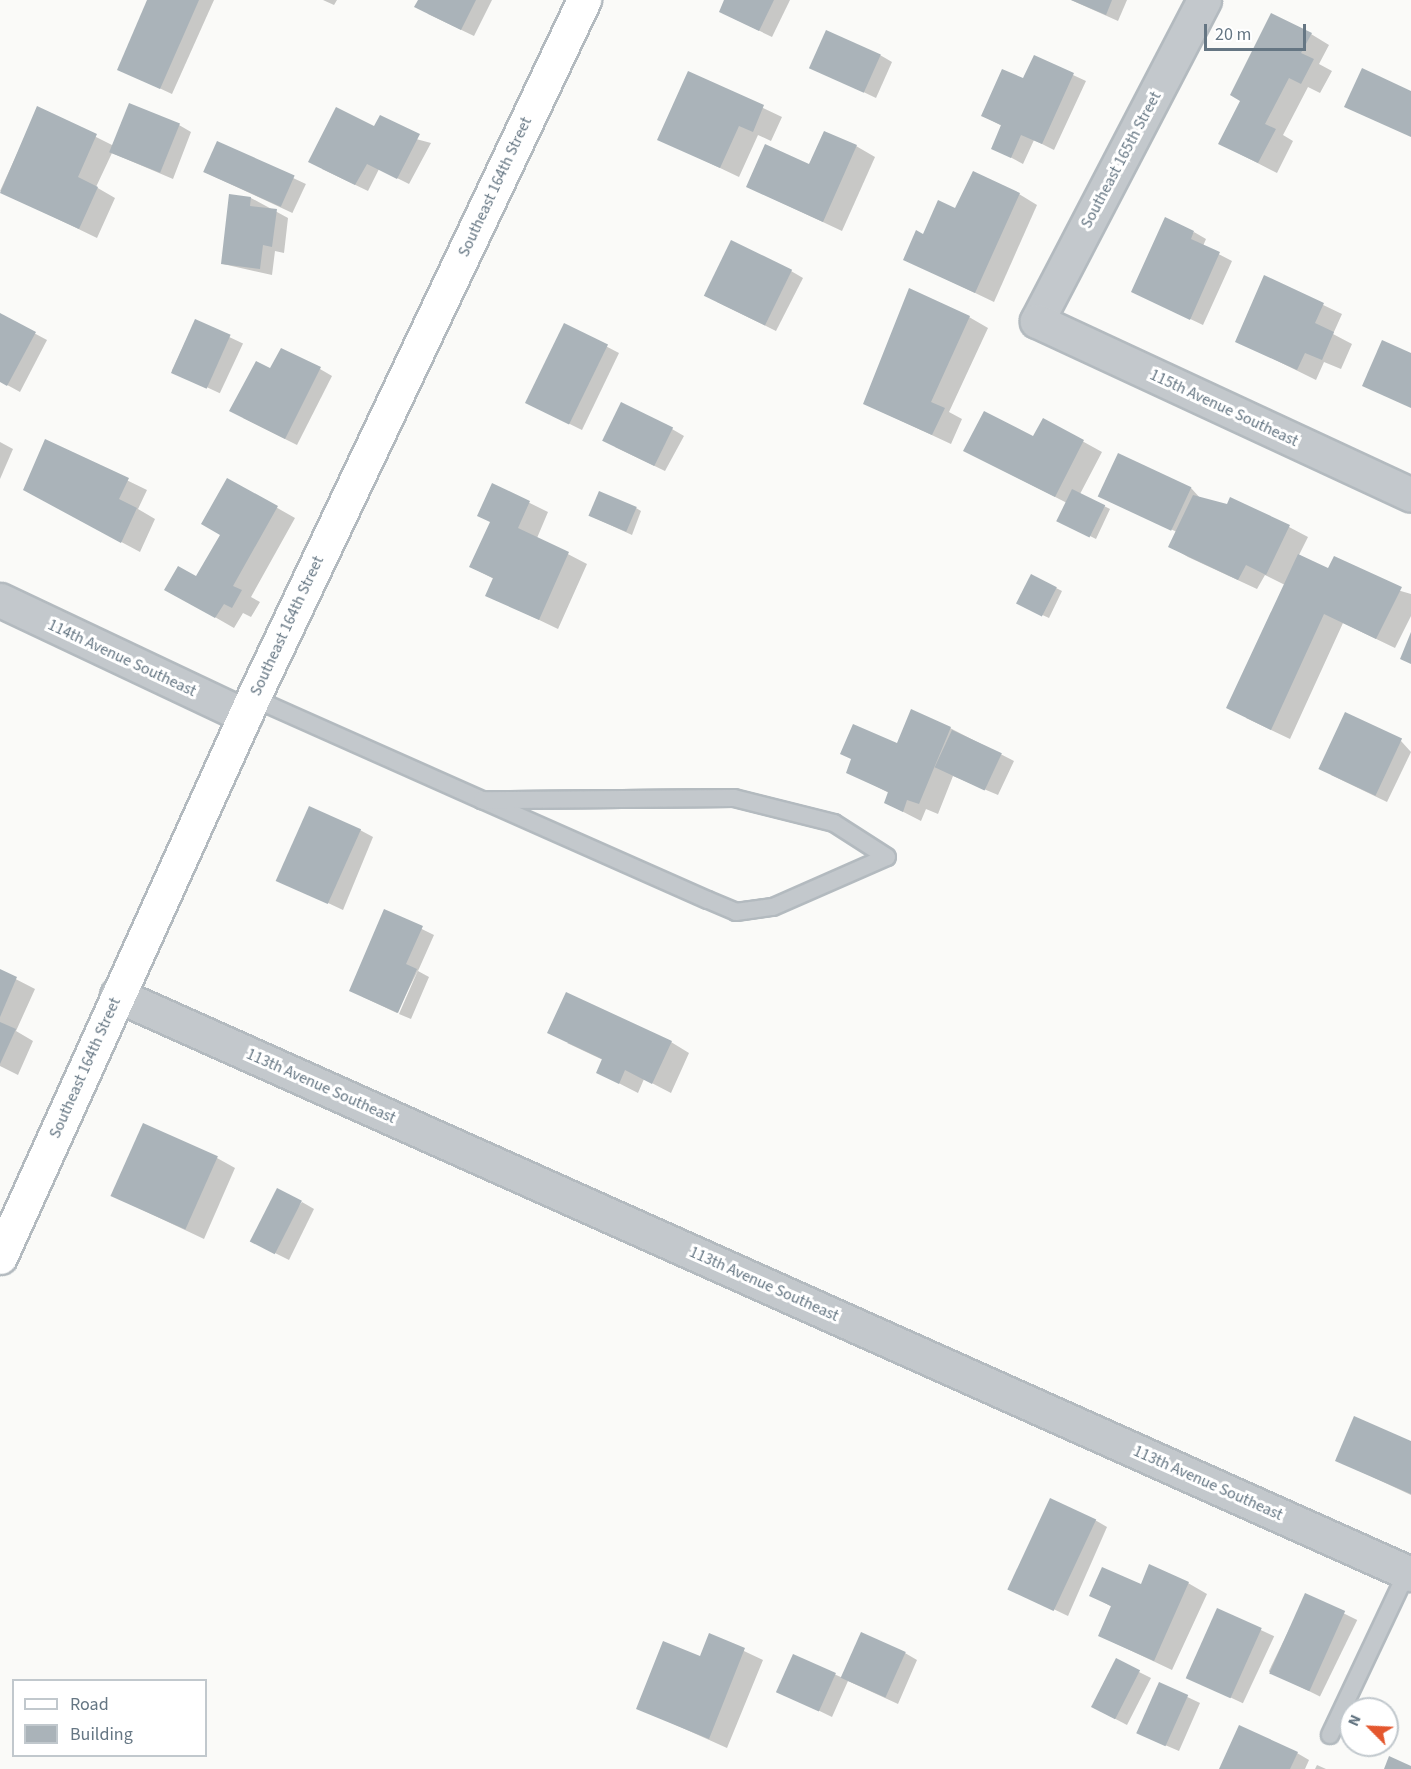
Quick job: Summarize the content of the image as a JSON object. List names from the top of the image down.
{
  "streets": {
    "street": [
      "Southeast 165th Street",
      "Southeast 164th Street",
      "115th Avenue Southeast",
      "114th Avenue Southeast",
      "113th Avenue Southeast"
    ]
  },
  "crossings": [
    ["Southeast 165th Street", "115th Avenue Southeast"],
    ["Southeast 164th Street", "114th Avenue Southeast"],
    ["Southeast 164th Street", "113th Avenue Southeast"]
  ],
  "legend": ["Road", "Building"],
  "scale_bar": "20 m",
  "north": "top left"
}
